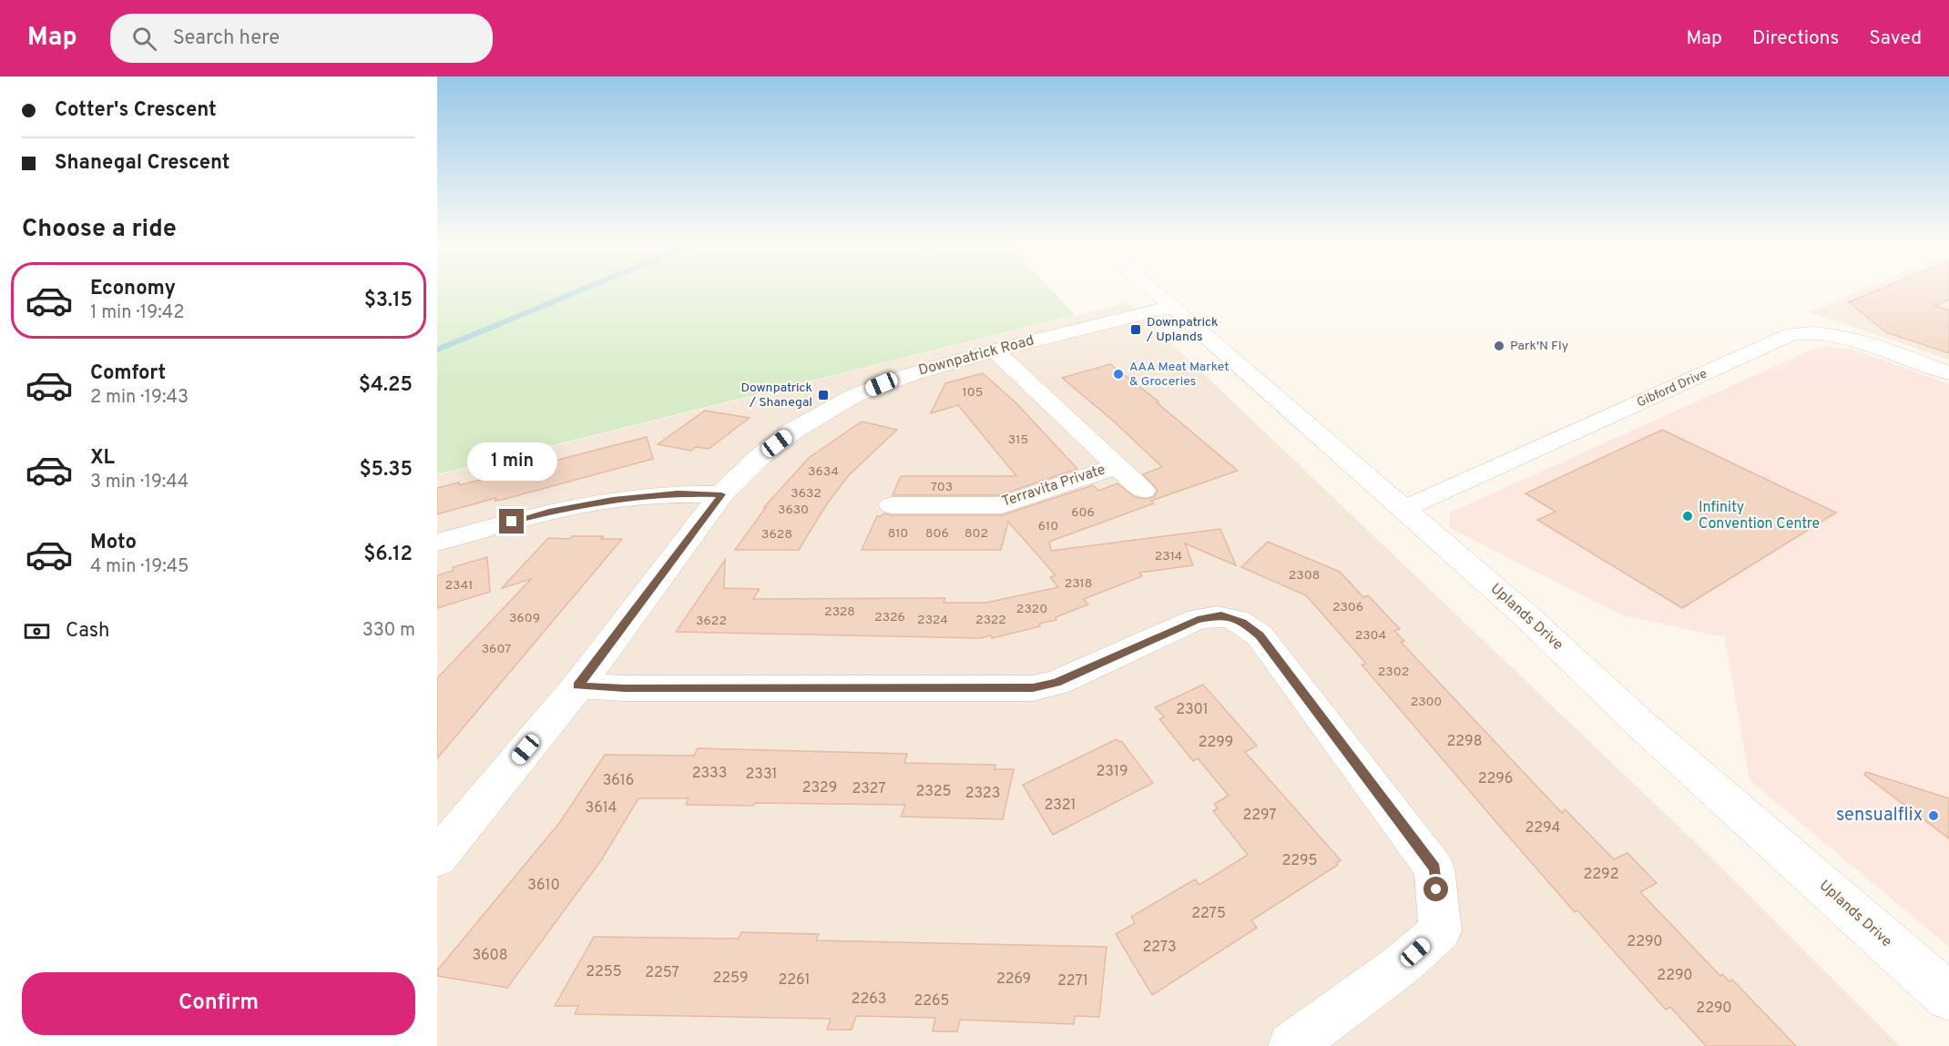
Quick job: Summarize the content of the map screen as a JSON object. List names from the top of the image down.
{
  "streets": {
    "main road": ["Downpatrick Road", "Uplands Drive"],
    "street": ["Gibford Drive", "Terravita Private"]
  },
  "crossings": [
    ["Downpatrick Road", "Terravita Private"],
    ["Downpatrick Road", "Uplands Drive"],
    ["Gibford Drive", "Uplands Drive"]
  ],
  "places": {
    "transit": ["Downpatrick / Uplands", "Downpatrick / Shanegal"],
    "other": [
      "Park'N Fly",
      "AAA Meat Market & Groceries",
      "Infinity Convention Centre",
      "sensualflix"
    ]
  },
  "house_numbers": [
    "105",
    "315",
    "3634",
    "703",
    "3632",
    "3630",
    "606",
    "610",
    "810",
    "806",
    "802",
    "3628",
    "2314",
    "2308",
    "2318",
    "2341",
    "2306",
    "2320",
    "2328",
    "2326",
    "3609",
    "2324",
    "2322",
    "3622",
    "2304",
    "3607",
    "2302",
    "2300",
    "2301",
    "2298",
    "2299",
    "2319",
    "2333",
    "2331",
    "2296",
    "3616",
    "2329",
    "2327",
    "2325",
    "2323",
    "2321",
    "3614",
    "2297",
    "2294",
    "2295",
    "2292",
    "3610",
    "2275",
    "2290",
    "2273",
    "3608",
    "2255",
    "2257",
    "2290",
    "2259",
    "2269",
    "2261",
    "2271",
    "2263",
    "2265",
    "2290"
  ],
  "page": {
    "header": "Map",
    "search": "Search here",
    "nav": ["Map", "Directions", "Saved"],
    "banner": ["Cotter's Crescent", "Shanegal Crescent"],
    "heading": "Choose a ride",
    "list": [
      {
        "name": "Economy",
        "note": "1 min · 19:42",
        "value": "$3.15"
      },
      {
        "name": "Comfort",
        "note": "2 min · 19:43",
        "value": "$4.25"
      },
      {
        "name": "XL",
        "note": "3 min · 19:44",
        "value": "$5.35"
      },
      {
        "name": "Moto",
        "note": "4 min · 19:45",
        "value": "$6.12"
      }
    ],
    "bubble": "1 min",
    "pay": ["Cash", "330 m"],
    "buttons": "Confirm"
  }
}
